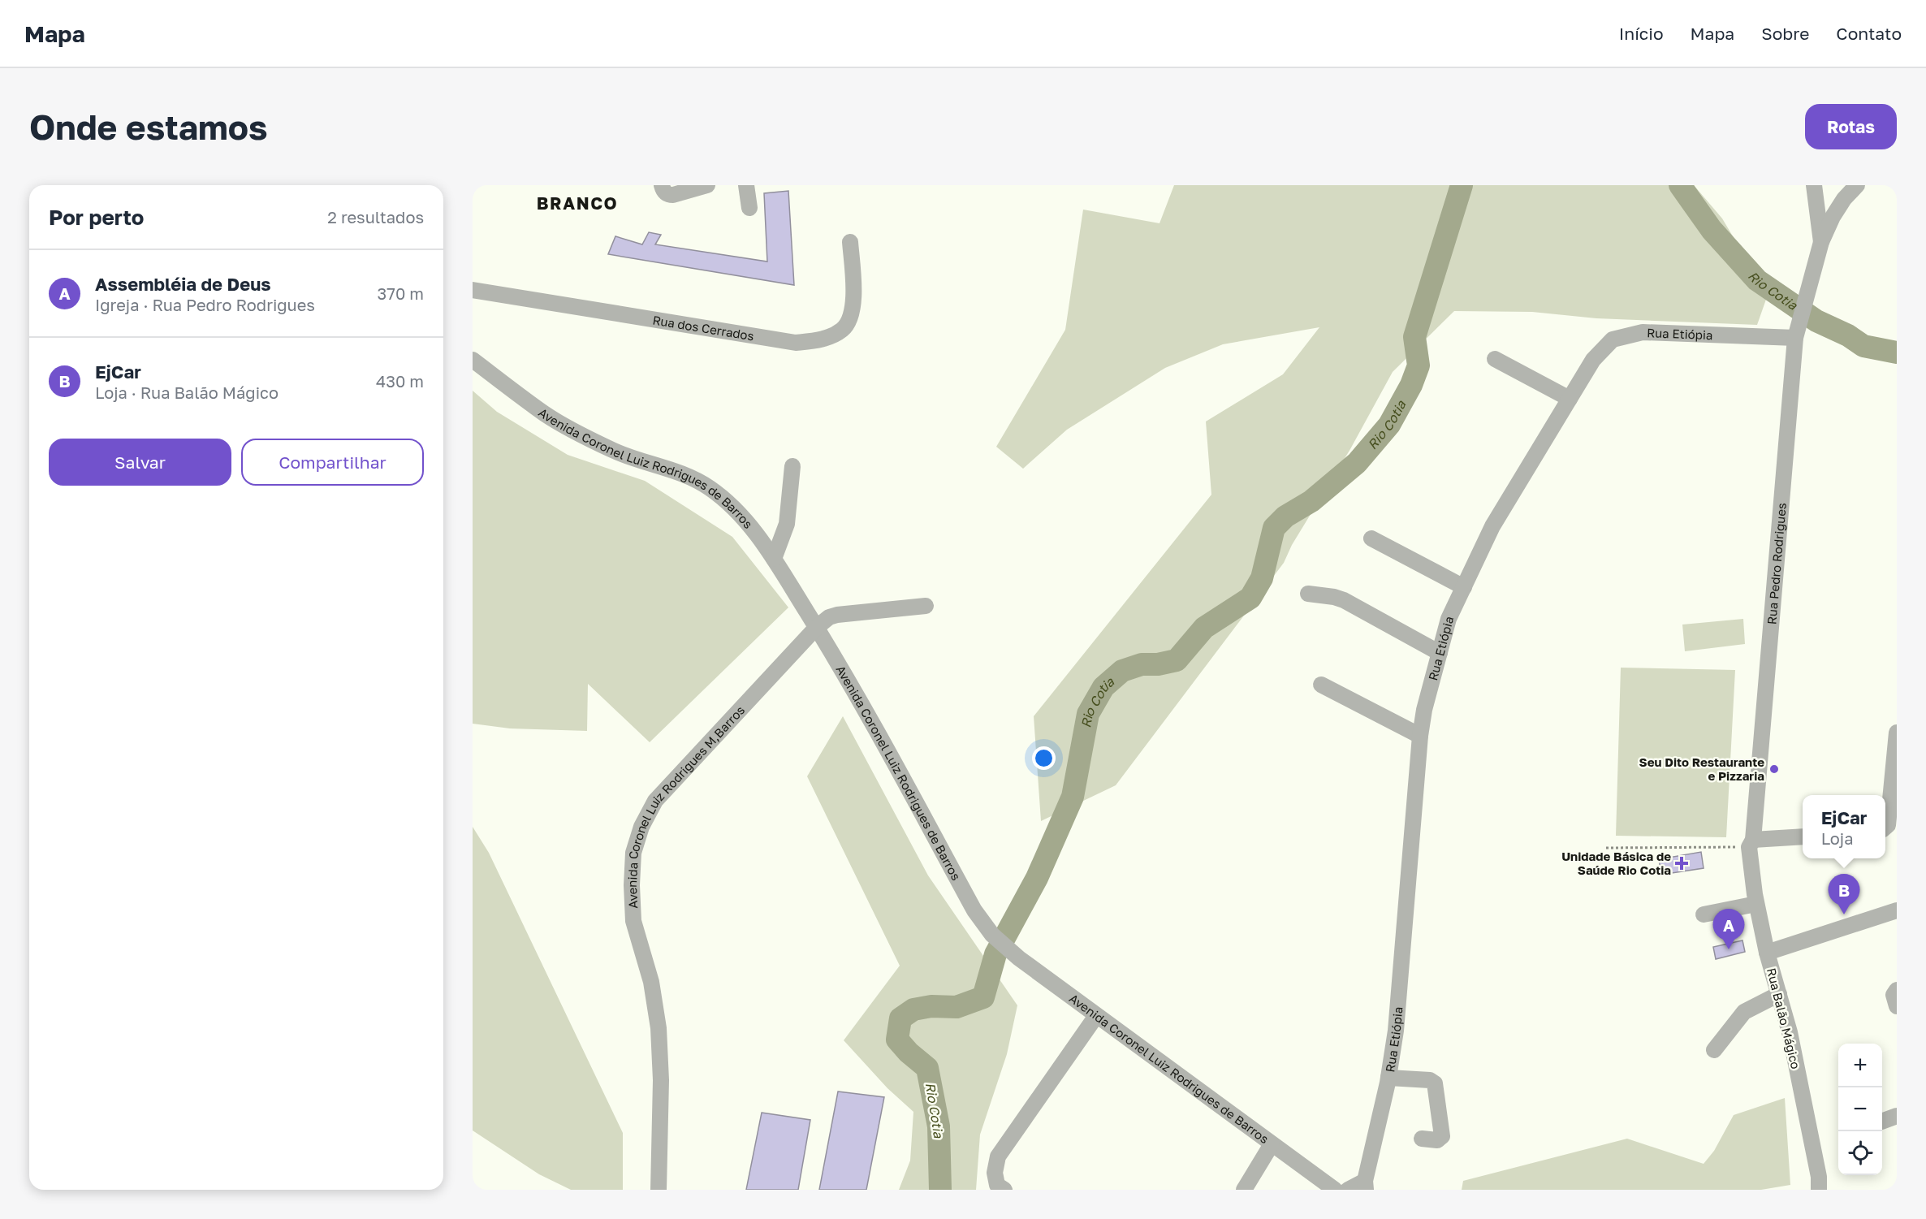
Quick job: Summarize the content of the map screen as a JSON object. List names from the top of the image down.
{
  "streets": {
    "street": [
      "Rua dos Cerrados",
      "Rua Etiópia",
      "Avenida Coronel Luiz Rodrigues de Barros",
      "Rua Pedro Rodrigues",
      "Avenida Coronel Luiz Rodrigues M,Barros",
      "Rua Balão Mágico"
    ]
  },
  "crossings": [
    ["Rua Etiópia", "Rua Pedro Rodrigues"],
    ["Avenida Coronel Luiz Rodrigues de Barros", "Avenida Coronel Luiz Rodrigues M,Barros"],
    ["Rua Pedro Rodrigues", "Rua Balão Mágico"]
  ],
  "districts": ["BRANCO"],
  "water": ["Rio Cotia"],
  "places": {
    "other": ["Seu Dito Restaurante e Pizzaria"],
    "health": ["Unidade Básica de Saúde Rio Cotia"]
  },
  "page": {
    "header": "Mapa",
    "nav": [
      "Início",
      "Mapa",
      "Sobre",
      "Contato"
    ],
    "buttons": [
      "Rotas",
      ["Salvar", "Compartilhar"]
    ],
    "title": "Onde estamos",
    "heading": ["Por perto", "2 resultados"],
    "list": [
      {
        "mark": "A",
        "name": "Assembléia de Deus",
        "note": "Igreja · Rua Pedro Rodrigues",
        "value": "370 m"
      },
      {
        "mark": "B",
        "name": "EjCar",
        "note": "Loja · Rua Balão Mágico",
        "value": "430 m"
      }
    ],
    "popup": ["EjCar", "Loja"],
    "pins": ["B", "A"],
    "map_buttons": ["+", "−"]
  }
}
